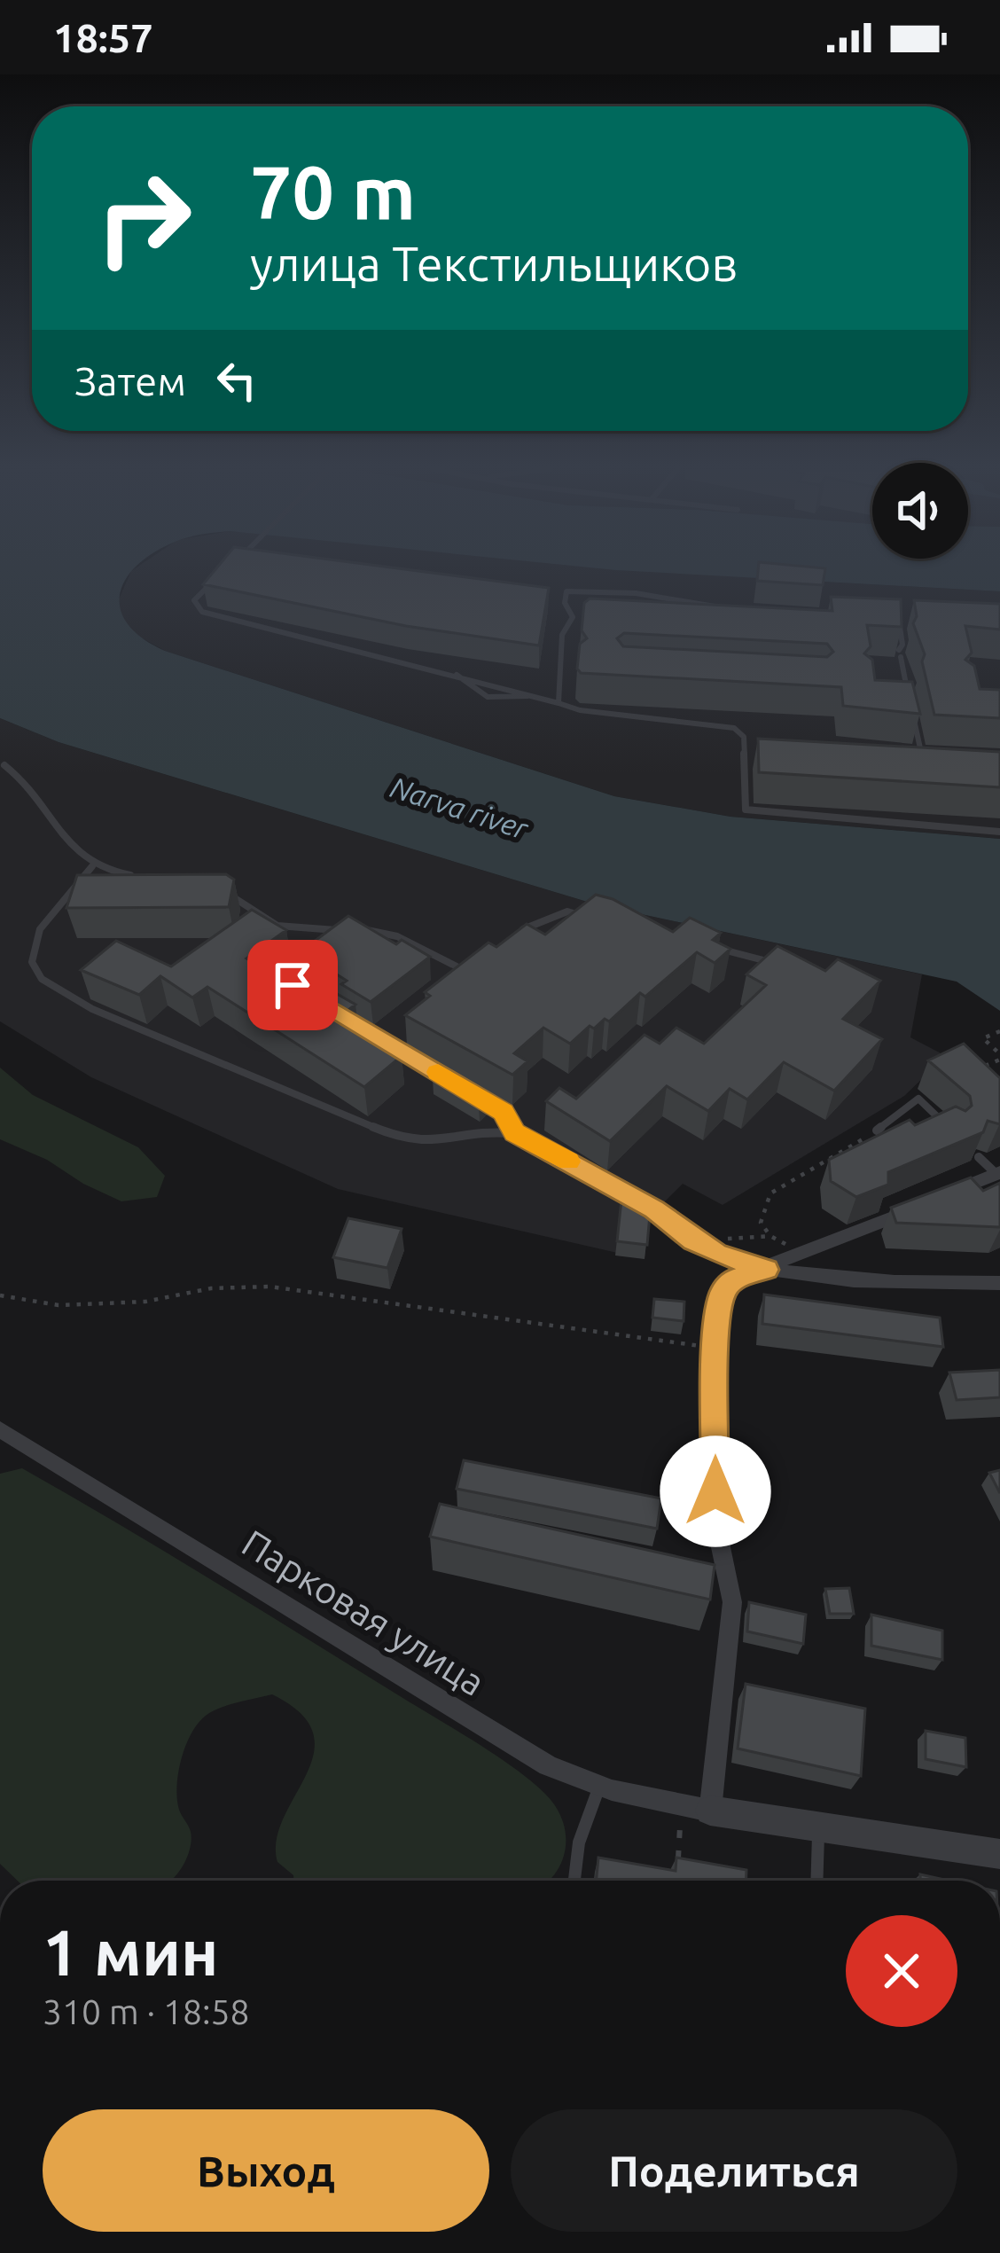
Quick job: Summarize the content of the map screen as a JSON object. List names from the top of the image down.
{
  "streets": {
    "street": ["Парковая улица"]
  },
  "water": ["Narva river"],
  "page": {
    "status": "18:57",
    "turn": ["70 m", "улица Текстильщиков"],
    "then": "Затем",
    "heading": ["1 мин", "310 m · 18:58"],
    "buttons": ["Выход", "Поделиться"]
  }
}
